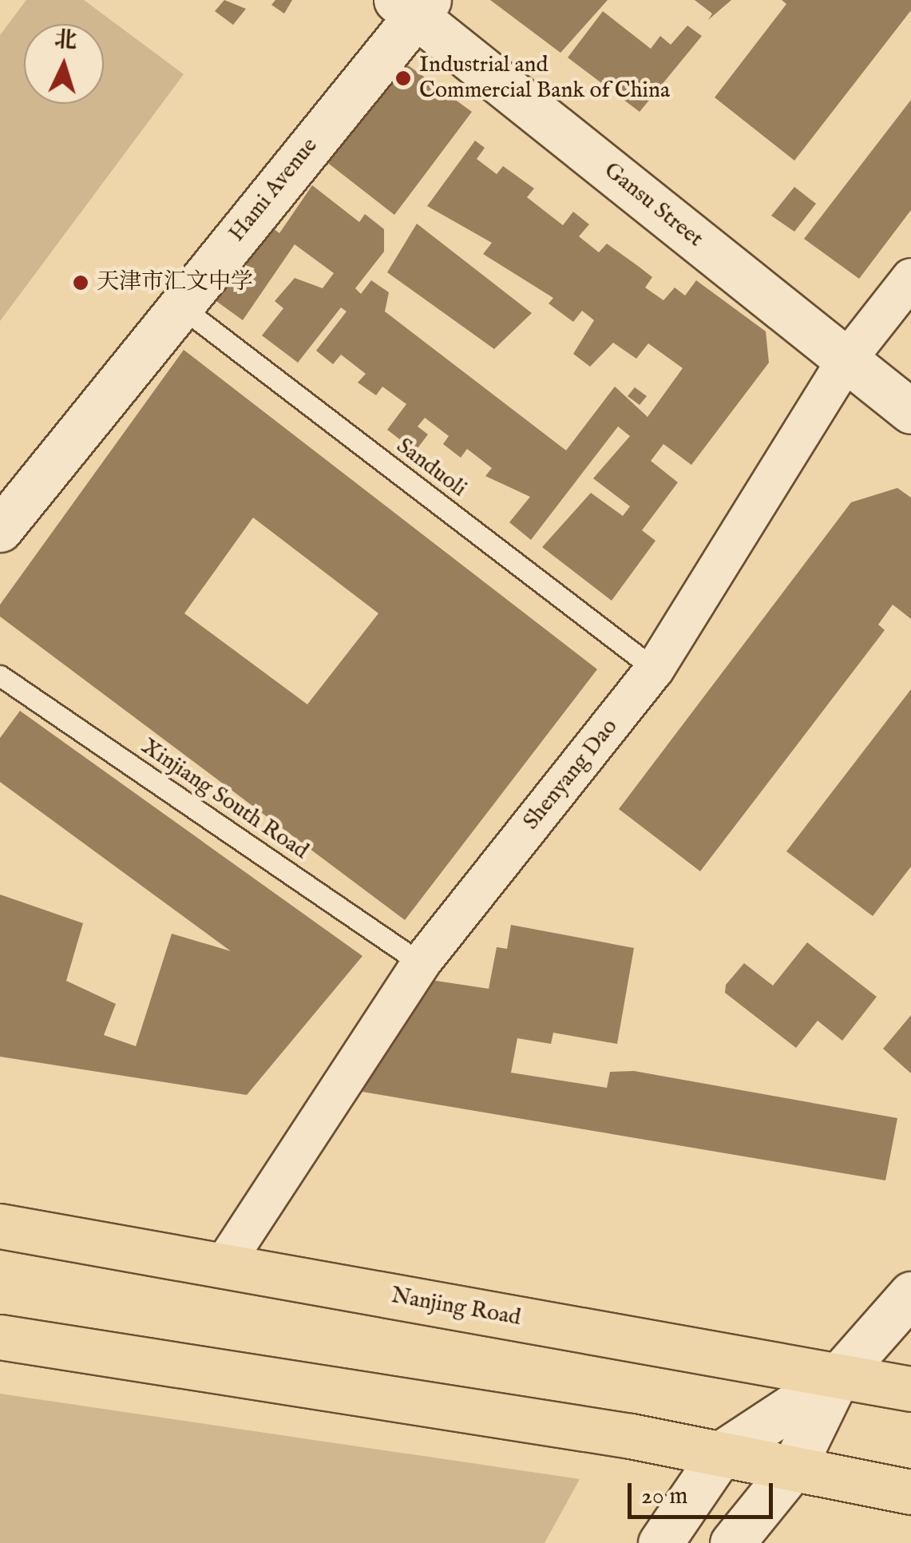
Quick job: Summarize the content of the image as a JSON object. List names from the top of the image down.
{
  "streets": {
    "main road": ["Nanjing Road"],
    "street": ["Hami Avenue", "Gansu Street", "Shenyang Dao"],
    "lane": ["Sanduoli", "Xinjiang South Road"]
  },
  "crossings": [
    ["Hami Avenue", "Gansu Street"],
    ["Hami Avenue", "Sanduoli"],
    ["Gansu Street", "Shenyang Dao"],
    ["Sanduoli", "Shenyang Dao"],
    ["Shenyang Dao", "Xinjiang South Road"],
    ["Shenyang Dao", "Nanjing Road"]
  ],
  "places": ["Industrial and Commercial Bank of China", "天津市汇文中学"],
  "scale_bar": "20 m",
  "north": "top"
}
